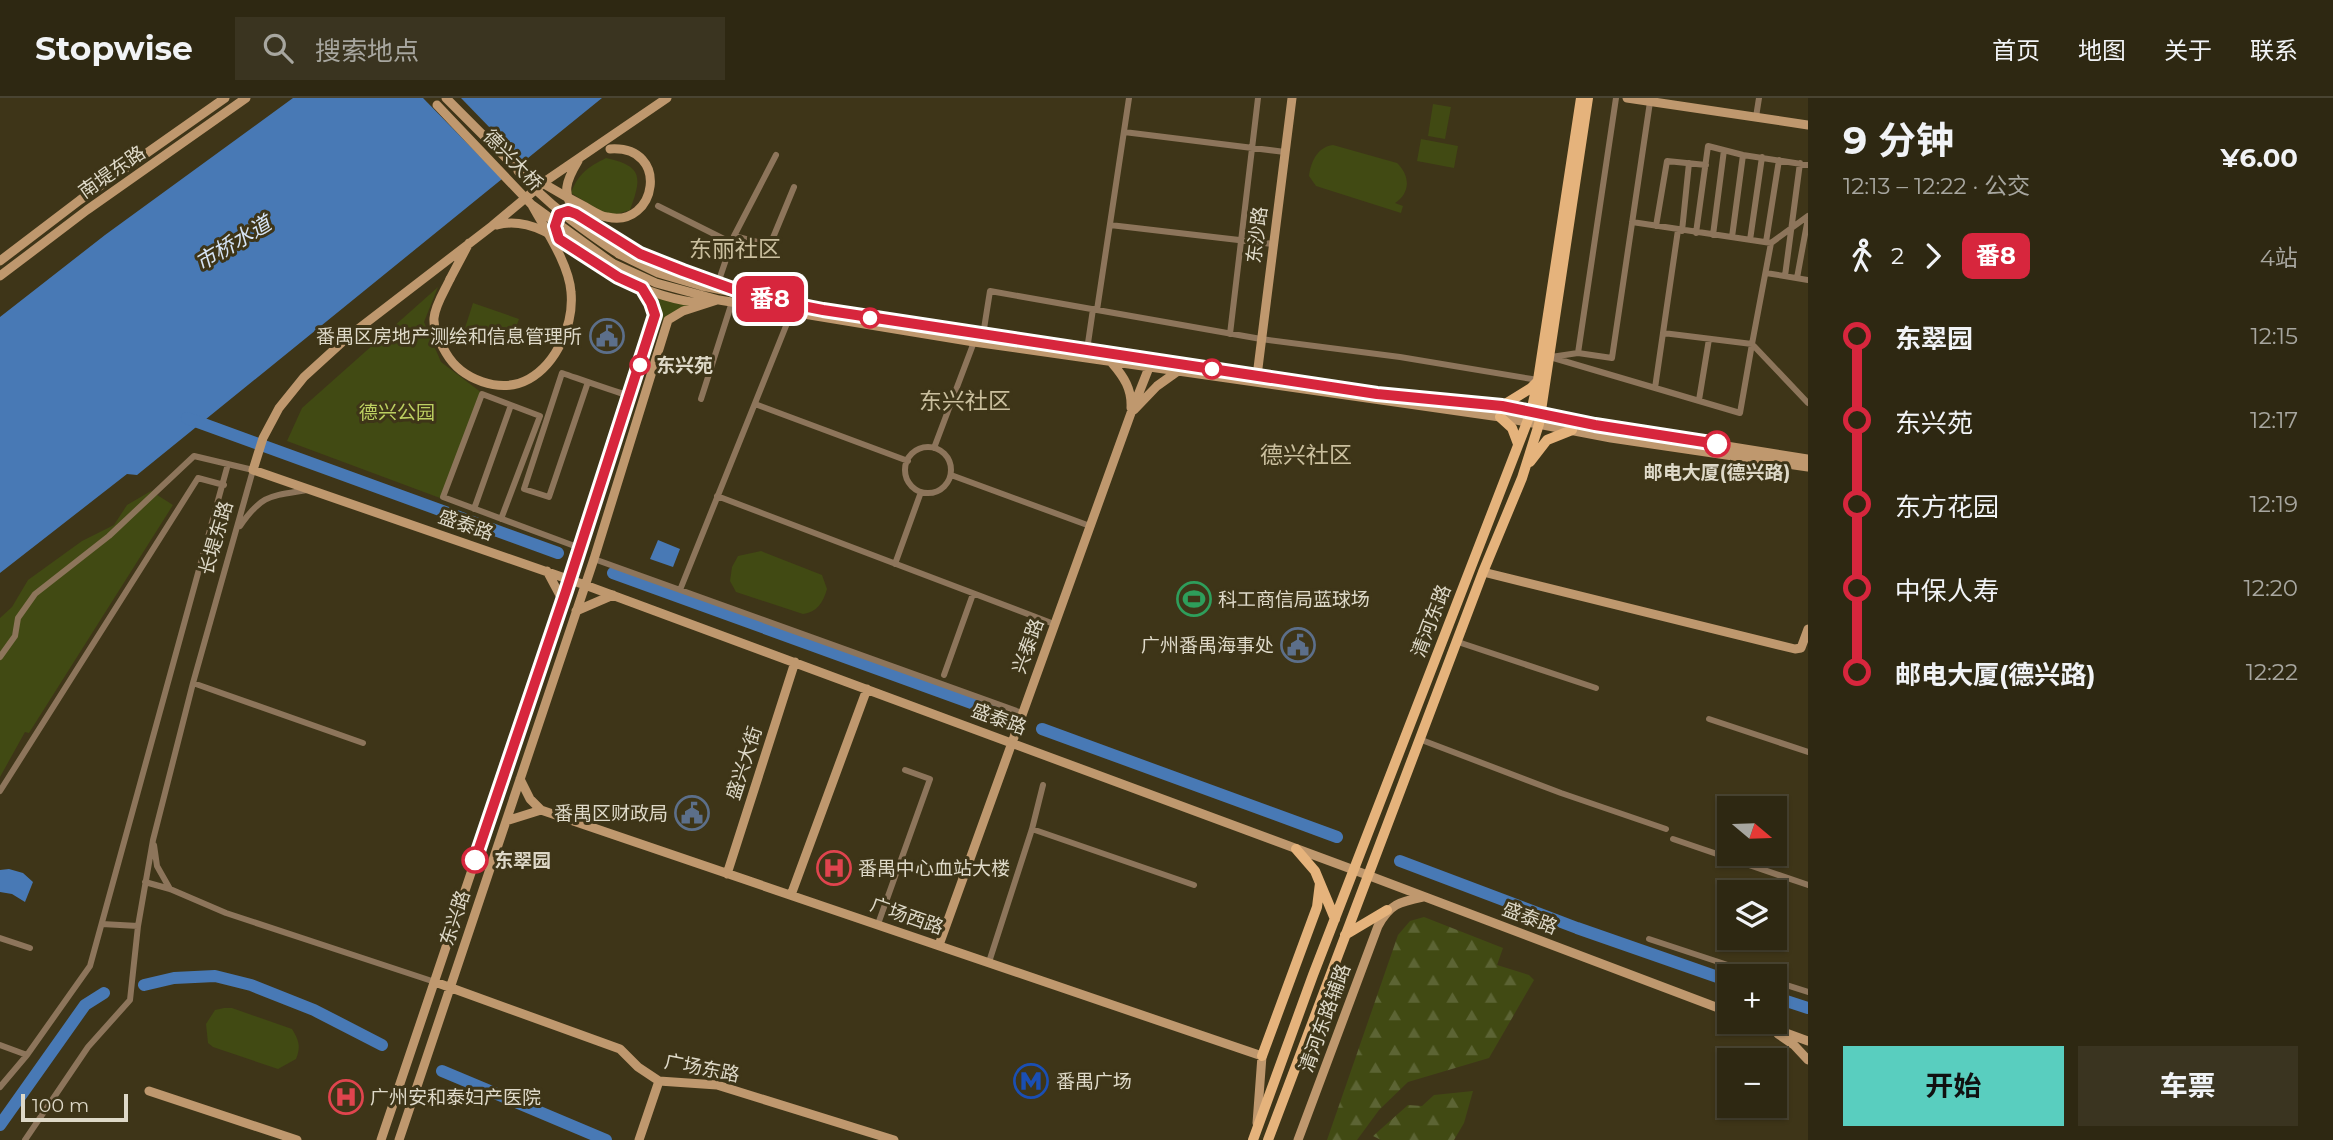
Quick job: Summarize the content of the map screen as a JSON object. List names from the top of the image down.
{
  "streets": {
    "main road": [
      "德兴大桥",
      "南堤东路",
      "东沙路",
      "盛泰路",
      "长堤东路",
      "清河东路",
      "兴泰路",
      "盛兴大街",
      "广场西路",
      "东兴路",
      "清河东路辅路",
      "广场东路"
    ]
  },
  "crossings": [
    ["德兴大桥", "兴泰路"],
    ["德兴大桥", "东兴路"],
    ["盛泰路", "长堤东路"],
    ["盛泰路", "清河东路"],
    ["盛泰路", "兴泰路"],
    ["盛泰路", "盛兴大街"],
    ["盛泰路", "东兴路"],
    ["兴泰路", "广场西路"],
    ["盛兴大街", "广场西路"],
    ["东兴路", "广场东路"]
  ],
  "districts": ["东丽社区", "东兴社区", "德兴社区"],
  "water": ["市桥水道"],
  "parks": ["德兴公园"],
  "places": {
    "public building": ["番禺区房地产测绘和信息管理所", "广州番禺海事处", "番禺区财政局"],
    "other": ["东兴苑", "邮电大厦(德兴路)", "东翠园"],
    "sports": ["科工商信局蓝球场"],
    "hospital": ["番禺中心血站大楼", "广州安和泰妇产医院"],
    "metro station": ["番禺广场"]
  },
  "lines": ["bus line 番8"],
  "scale_bar": "100 m",
  "north": "right",
  "page": {
    "header": "Stopwise",
    "search": "搜索地点",
    "nav": [
      "首页",
      "地图",
      "关于",
      "联系"
    ],
    "on_map": "番8",
    "heading": ["9 分钟", "12:13 – 12:22 · 公交", "¥6.00"],
    "legs": ["2", "番8", "4站"],
    "list": [
      {
        "name": "东翠园",
        "value": "12:15"
      },
      {
        "name": "东兴苑",
        "value": "12:17"
      },
      {
        "name": "东方花园",
        "value": "12:19"
      },
      {
        "name": "中保人寿",
        "value": "12:20"
      },
      {
        "name": "邮电大厦(德兴路)",
        "value": "12:22"
      }
    ],
    "map_buttons": ["+", "−"],
    "buttons": ["开始", "车票"],
    "scale": "100 m"
  }
}
